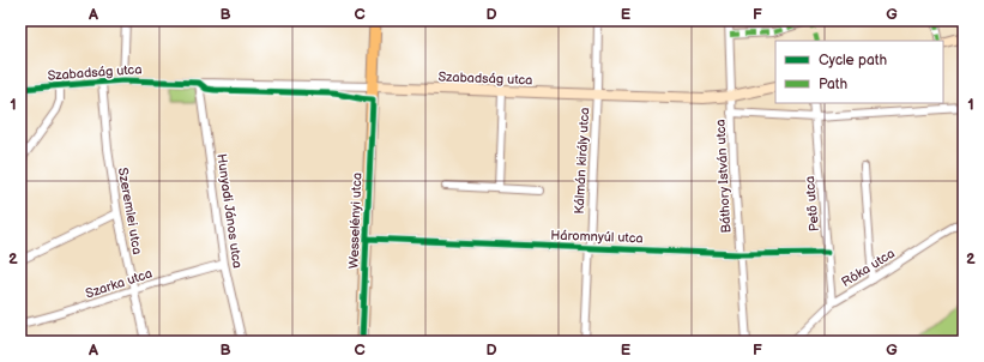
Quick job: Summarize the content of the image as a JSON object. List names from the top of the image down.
{
  "streets": {
    "main road": ["Szabadság utca", "Wesselényi utca"],
    "street": [
      "Kálmán király utca",
      "Báthory István utca",
      "Pető utca",
      "Szeremlei utca",
      "Hunyadi János utca",
      "Háromnyúl utca",
      "Róka utca",
      "Szarka utca"
    ]
  },
  "crossings": [
    ["Szabadság utca", "Kálmán király utca"],
    ["Szabadság utca", "Báthory István utca"],
    ["Szabadság utca", "Szeremlei utca"],
    ["Szabadság utca", "Hunyadi János utca"],
    ["Szabadság utca", "Wesselényi utca"],
    ["Kálmán király utca", "Háromnyúl utca"],
    ["Báthory István utca", "Háromnyúl utca"],
    ["Pető utca", "Háromnyúl utca"],
    ["Pető utca", "Róka utca"],
    ["Szeremlei utca", "Szarka utca"],
    ["Hunyadi János utca", "Szarka utca"],
    ["Wesselényi utca", "Háromnyúl utca"]
  ],
  "legend": ["Cycle path", "Path"],
  "grid": {
    "columns": [
      "A",
      "B",
      "C",
      "D",
      "E",
      "F",
      "G"
    ],
    "rows": ["1", "2"]
  }
}
